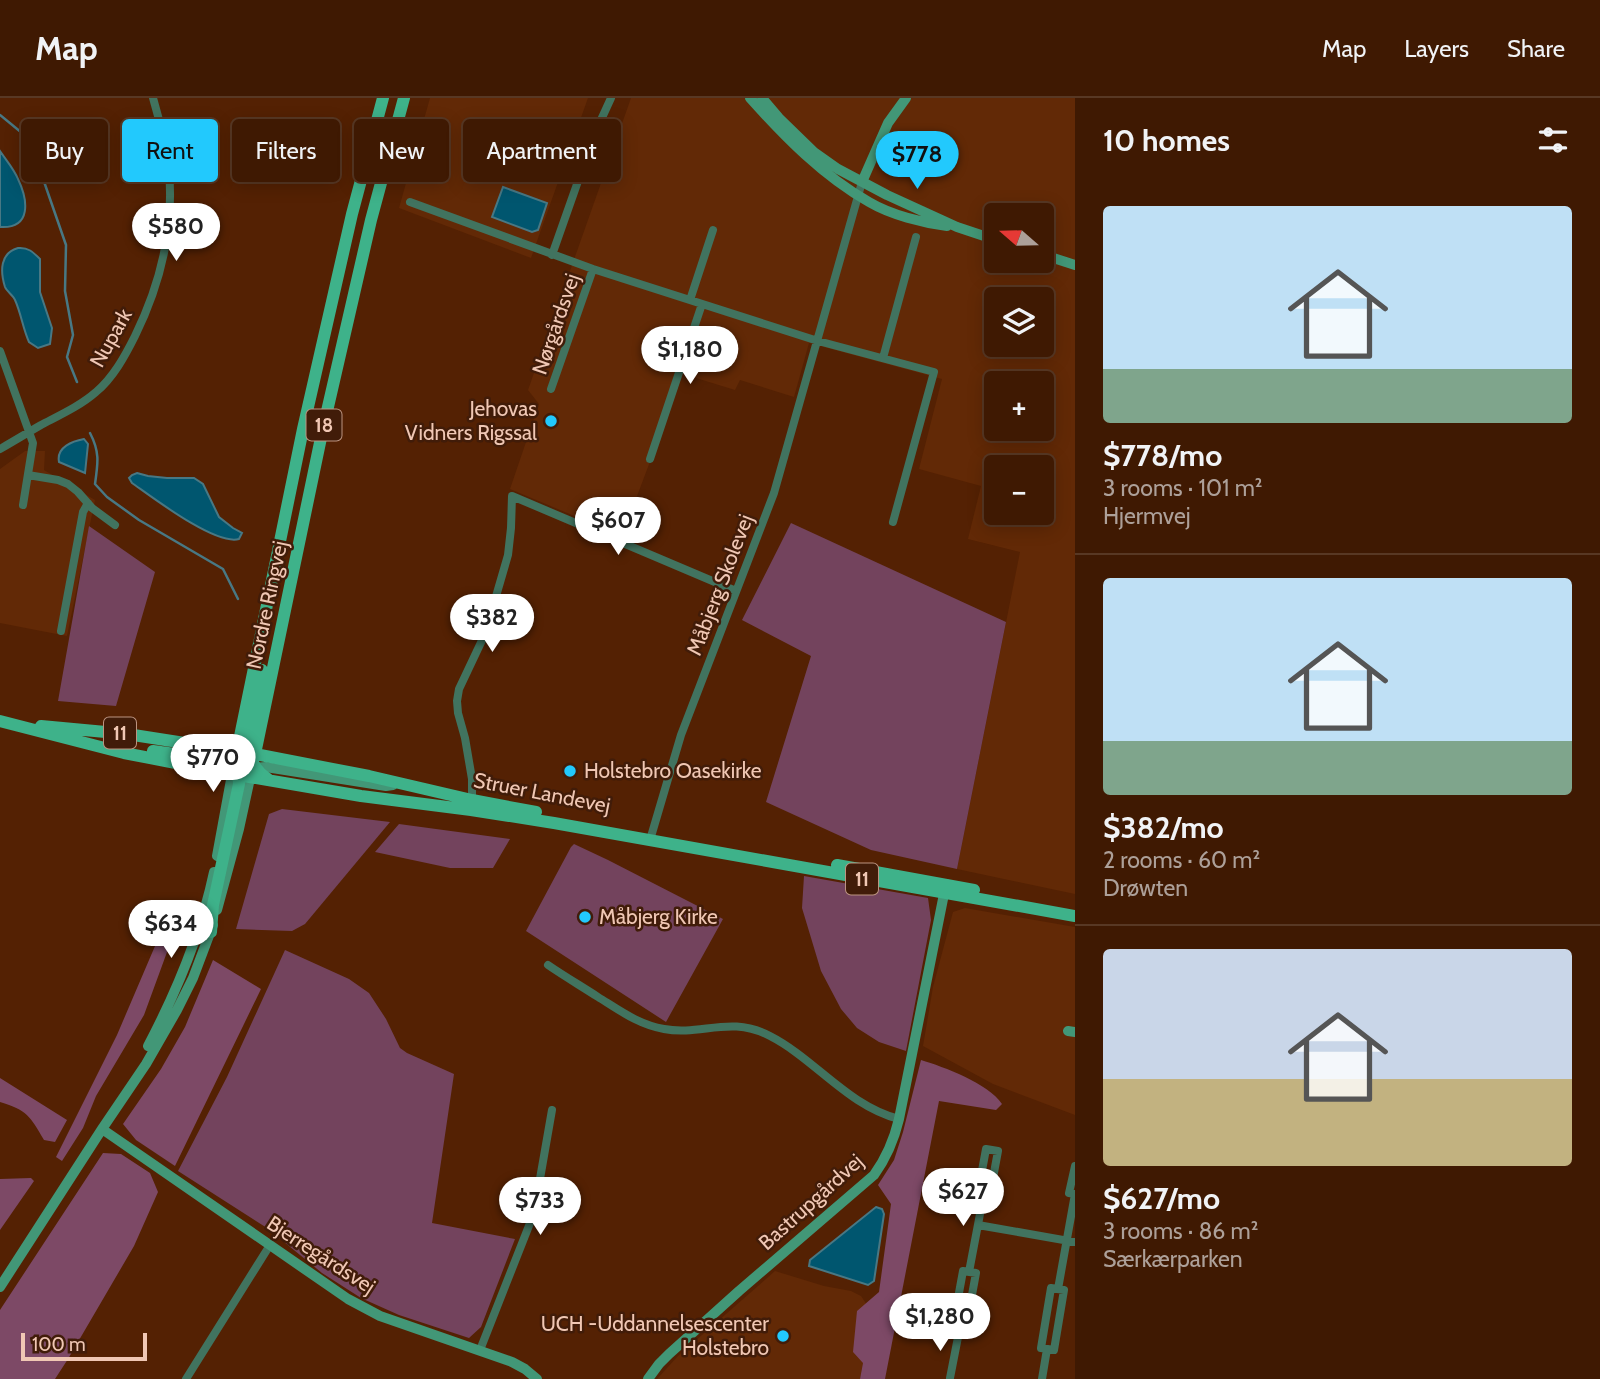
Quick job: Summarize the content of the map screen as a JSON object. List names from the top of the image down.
{
  "streets": {
    "main road": [
      "18",
      "Nordre Ringvej",
      "11",
      "Struer Landevej"
    ],
    "street": [
      "Nørgårdsvej",
      "Nupark",
      "Måbjerg Skolevej",
      "Bastrupgårdvej",
      "Bjerregårdsvej"
    ]
  },
  "crossings": [
    ["Nørgårdsvej", "Måbjerg Skolevej"],
    ["Måbjerg Skolevej", "Struer Landevej"],
    ["Nordre Ringvej", "Struer Landevej"],
    ["Nordre Ringvej", "Bjerregårdsvej"],
    ["Struer Landevej", "Bastrupgårdvej"]
  ],
  "places": [
    "Jehovas Vidners Rigssal",
    "Holstebro Oasekirke",
    "Måbjerg Kirke",
    "UCH -Uddannelsescenter Holstebro"
  ],
  "scale_bar": "100 m",
  "north": "left",
  "page": {
    "header": "Map",
    "nav": ["Map", "Layers", "Share"],
    "heading": "10 homes",
    "chip": [
      "Buy",
      "Rent",
      "Filters",
      "New",
      "Apartment"
    ],
    "price": [
      "$778",
      "$580",
      "$1,180",
      "$607",
      "$382",
      "$770",
      "$634",
      "$627",
      "$733",
      "$1,280"
    ],
    "list": [
      {
        "name": "$778/mo",
        "note": "3 rooms · 101 m² · Hjermvej"
      },
      {
        "name": "$382/mo",
        "note": "2 rooms · 60 m² · Drøwten"
      },
      {
        "name": "$627/mo",
        "note": "3 rooms · 86 m² · Særkærparken"
      }
    ],
    "map_buttons": ["+", "−"],
    "scale": "100 m"
  }
}
